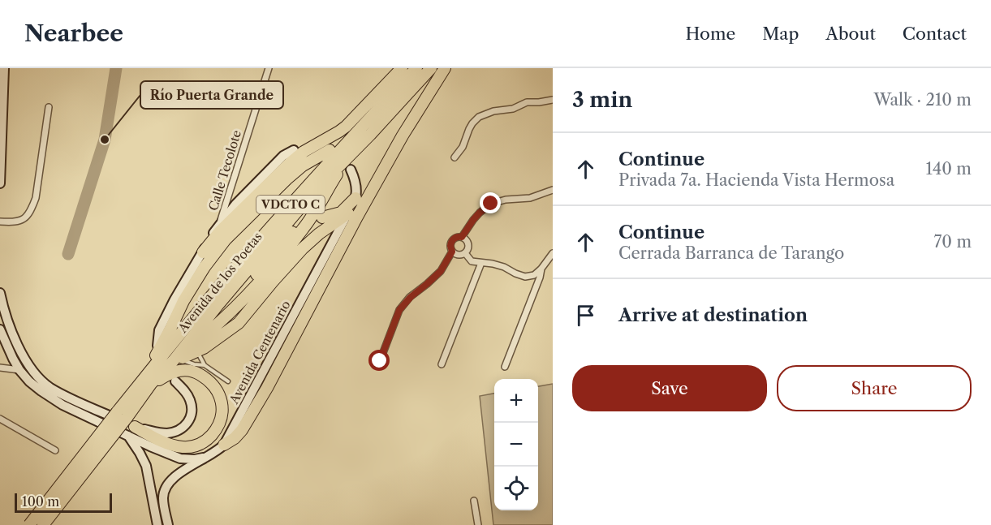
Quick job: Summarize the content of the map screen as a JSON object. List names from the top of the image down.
{
  "streets": {
    "highway": ["VDCTO C", "Avenida de los Poetas"],
    "main road": ["Avenida Centenario"],
    "street": ["Calle Tecolote"]
  },
  "places": ["Río Puerta Grande"],
  "scale_bar": "100 m",
  "page": {
    "header": "Nearbee",
    "nav": [
      "Home",
      "Map",
      "About",
      "Contact"
    ],
    "heading": ["3 min", "Walk · 210 m"],
    "list": [
      ["Continue", "Privada 7a. Hacienda Vista Hermosa", "140 m"],
      ["Continue", "Cerrada Barranca de Tarango", "70 m"],
      "Arrive at destination"
    ],
    "buttons": ["Save", "Share"],
    "map_buttons": ["+", "−"],
    "scale": "100 m"
  }
}
